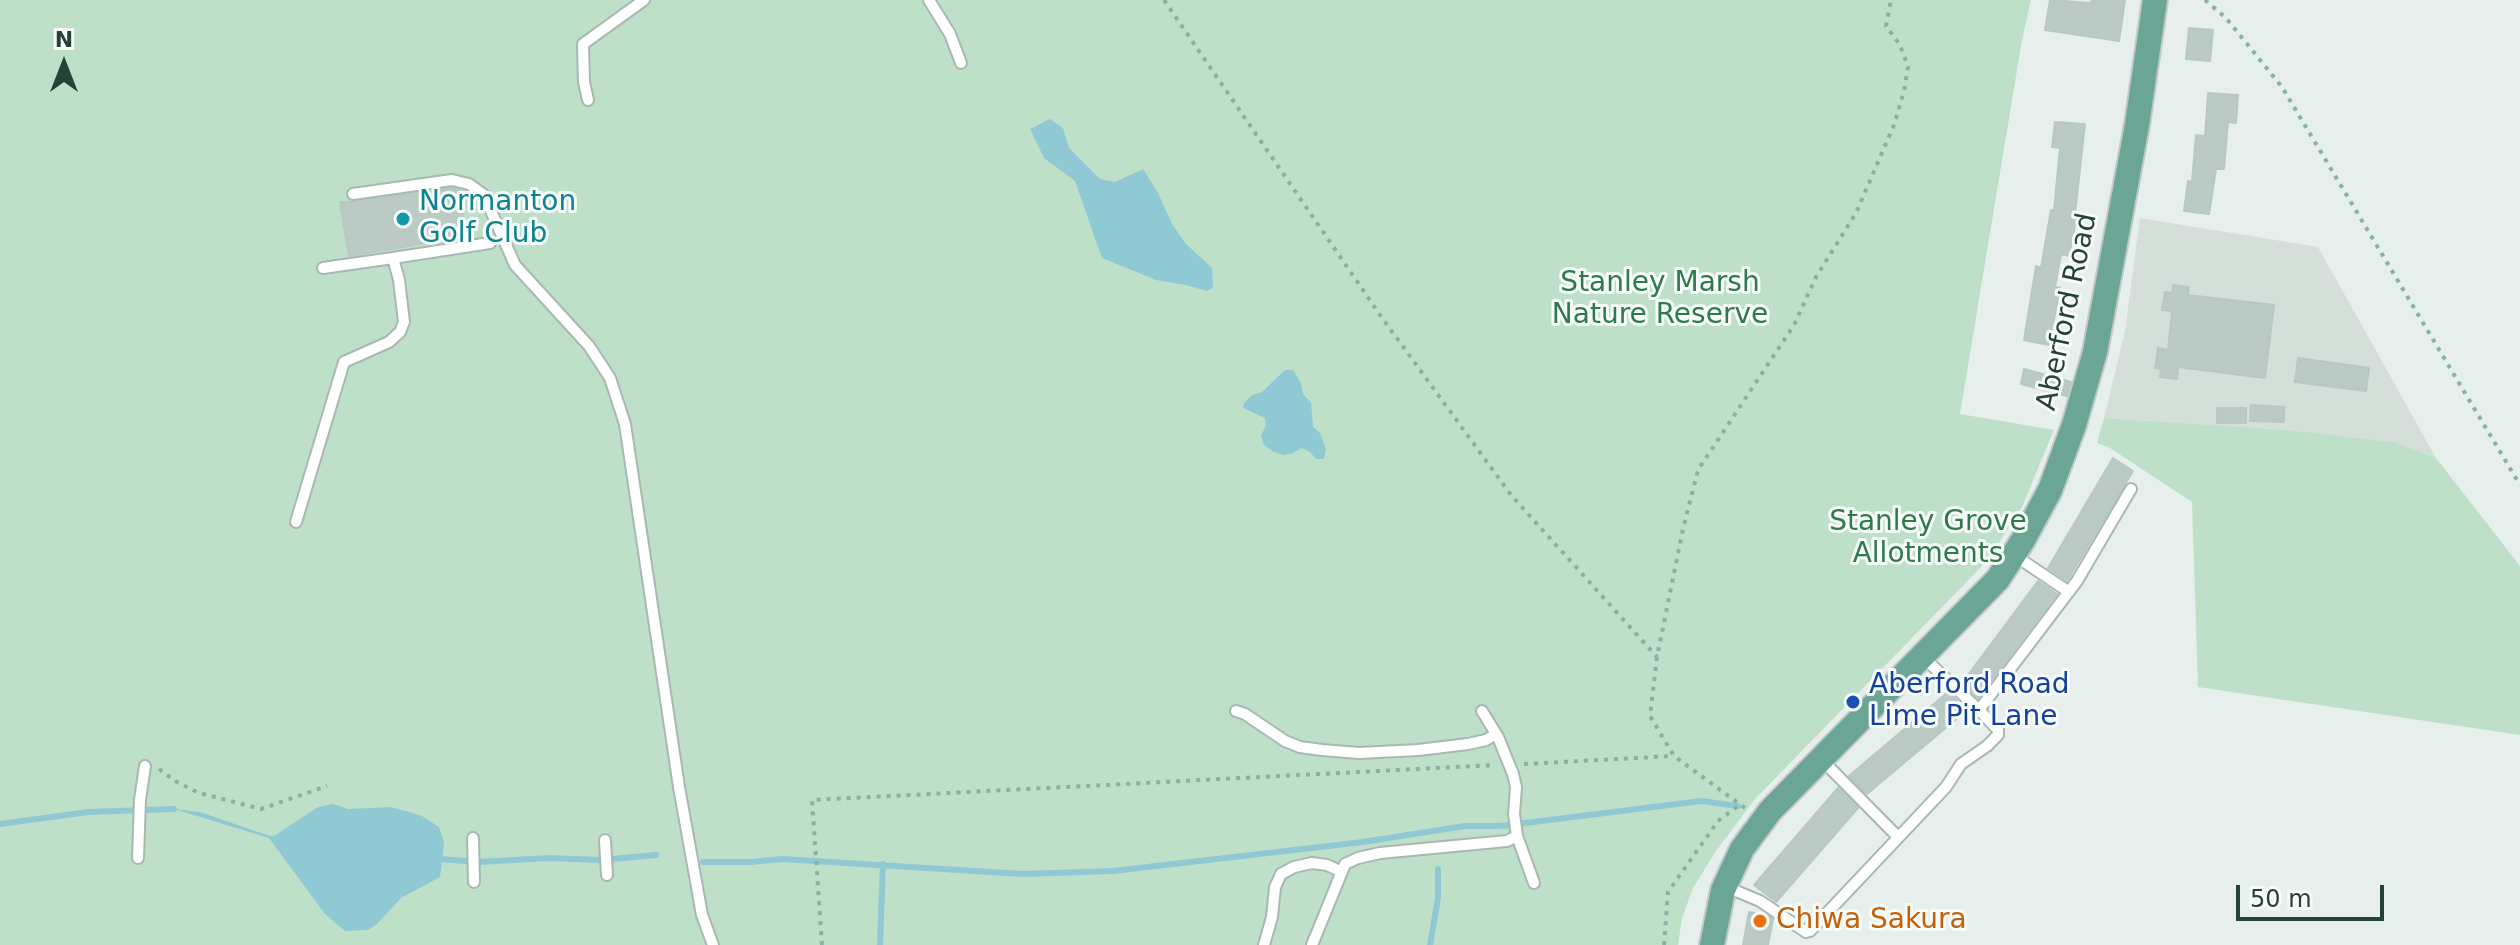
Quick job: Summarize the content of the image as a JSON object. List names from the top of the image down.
{
  "streets": {
    "main road": ["Aberford Road"]
  },
  "parks": ["Stanley Marsh Nature Reserve", "Stanley Grove Allotments"],
  "places": ["Normanton Golf Club", "Aberford Road Lime Pit Lane", "Chiwa Sakura"],
  "scale_bar": "50 m",
  "north": "top"
}
